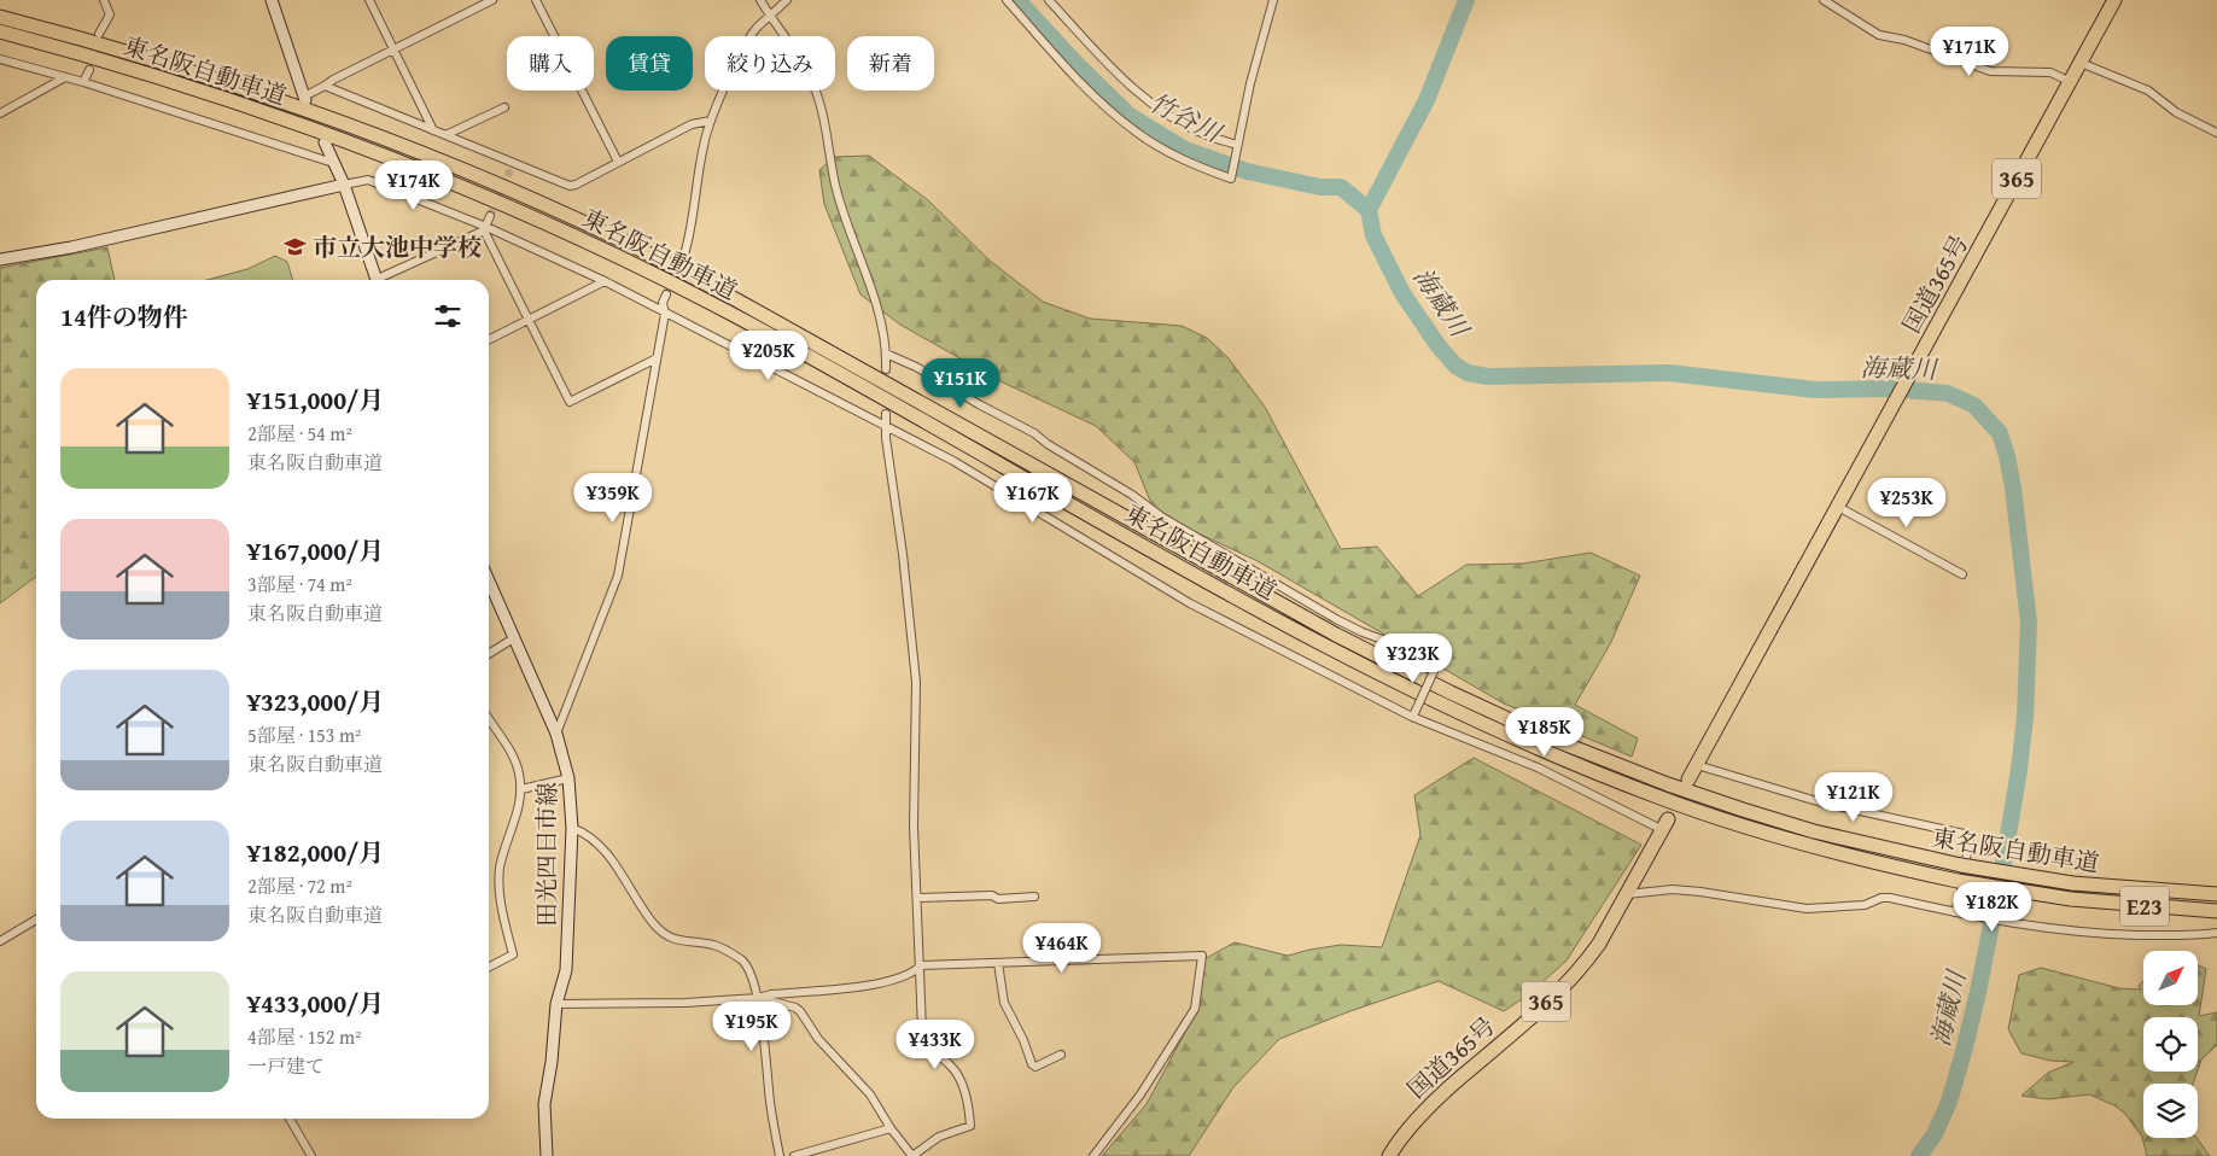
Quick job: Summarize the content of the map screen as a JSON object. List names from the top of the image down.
{
  "streets": {
    "highway": [
      "東名阪自動車道",
      "365",
      "国道365号",
      "E23"
    ],
    "main road": ["田光四日市線"]
  },
  "water": ["竹谷川", "海蔵川"],
  "places": {
    "school or university": ["市立大池中学校"]
  },
  "north": "top right",
  "page": {
    "price": [
      "¥171K",
      "¥174K",
      "¥205K",
      "¥151K",
      "¥359K",
      "¥167K",
      "¥253K",
      "¥323K",
      "¥185K",
      "¥121K",
      "¥182K",
      "¥464K",
      "¥195K",
      "¥433K"
    ],
    "chip": [
      "購入",
      "賃貸",
      "絞り込み",
      "新着"
    ],
    "heading": "14件の物件",
    "list": [
      {
        "name": "¥151,000/月",
        "note": "2部屋 · 54 m² · 東名阪自動車道"
      },
      {
        "name": "¥167,000/月",
        "note": "3部屋 · 74 m² · 東名阪自動車道"
      },
      {
        "name": "¥323,000/月",
        "note": "5部屋 · 153 m² · 東名阪自動車道"
      },
      {
        "name": "¥182,000/月",
        "note": "2部屋 · 72 m² · 東名阪自動車道"
      },
      {
        "name": "¥433,000/月",
        "note": "4部屋 · 152 m² · 一戸建て"
      }
    ]
  }
}
